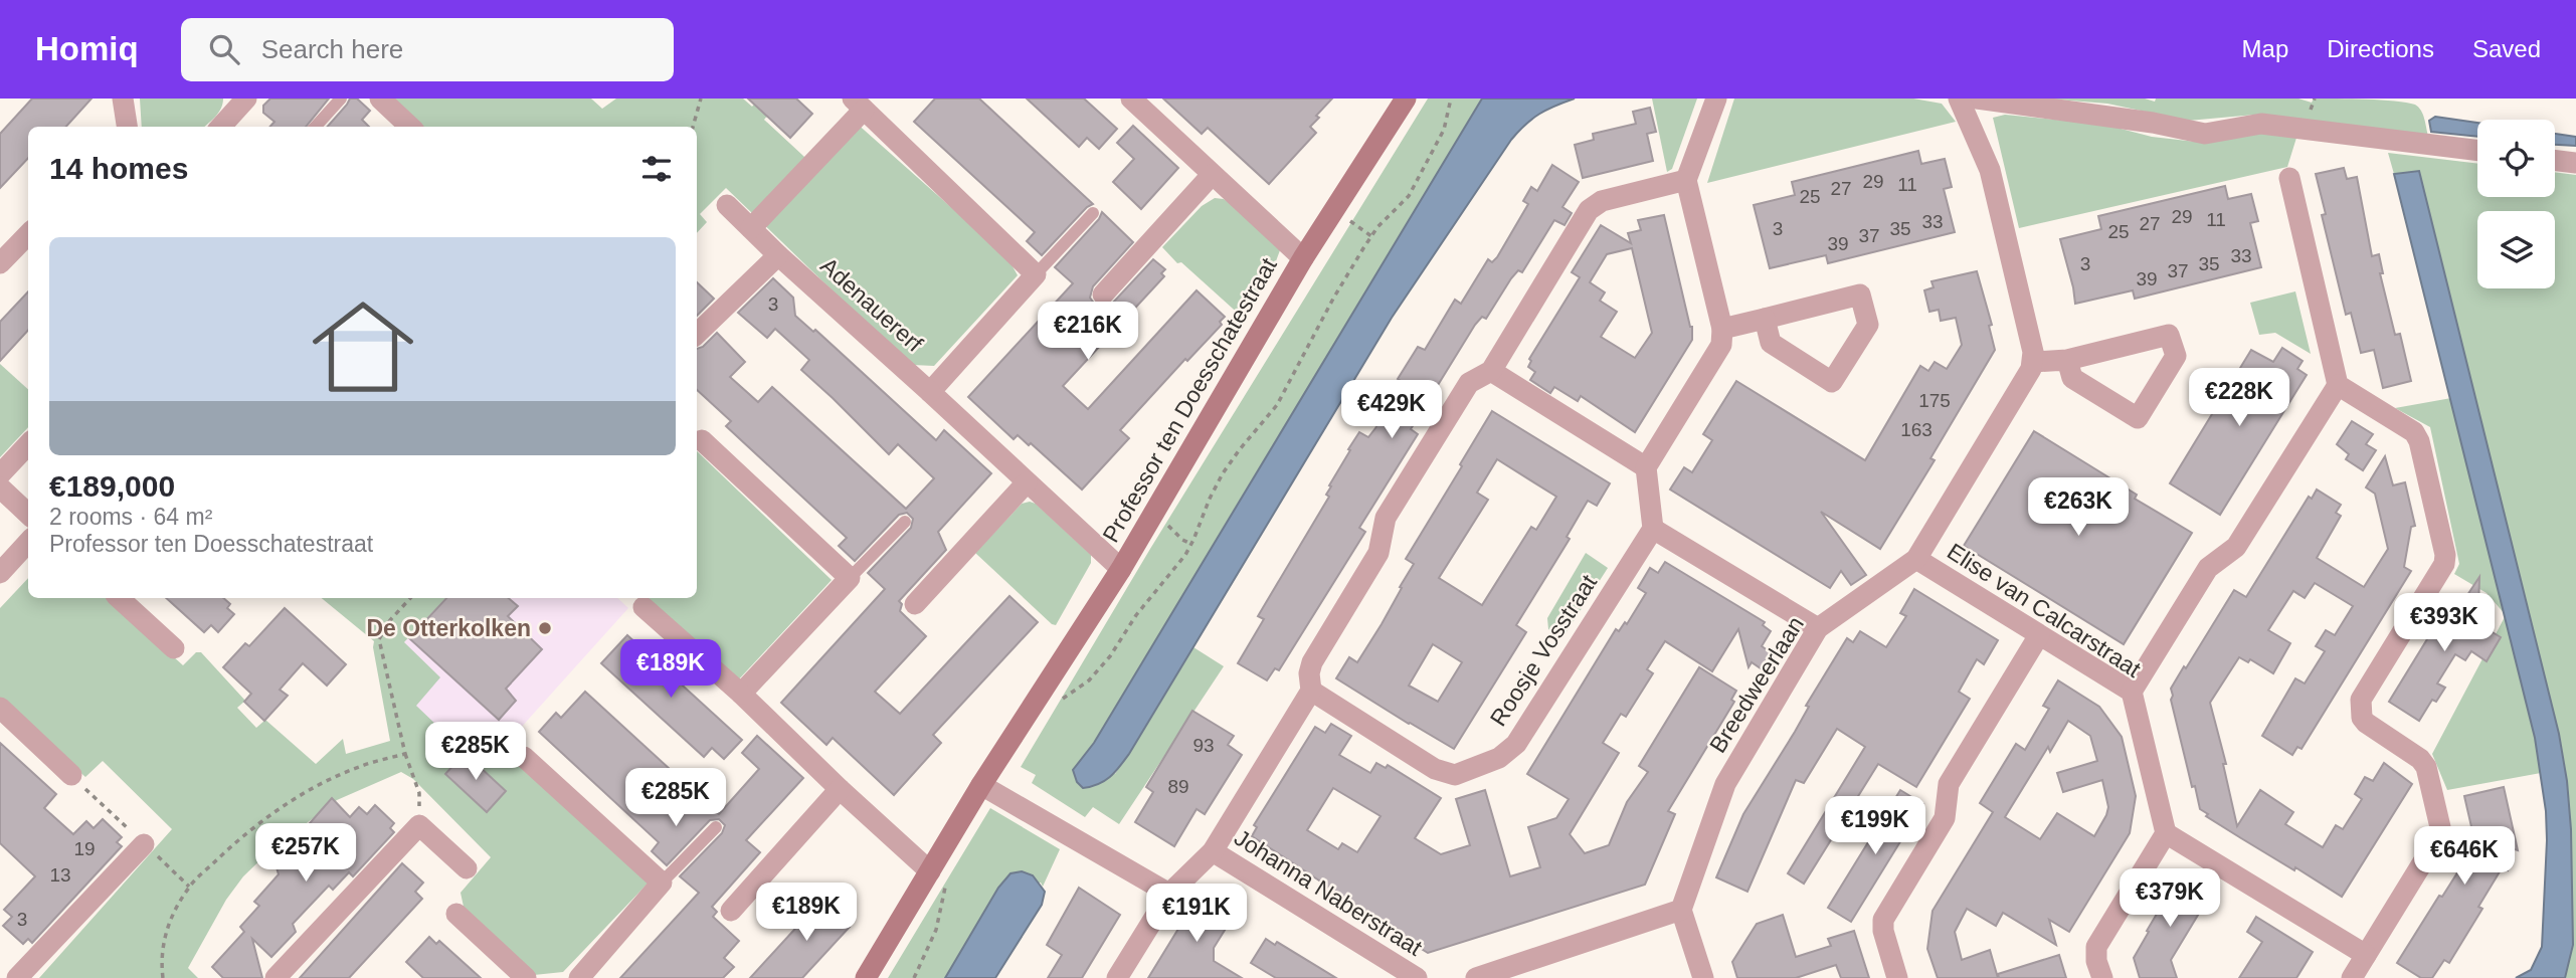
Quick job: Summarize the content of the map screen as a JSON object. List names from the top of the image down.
{
  "streets": {
    "street": [
      "Adenauererf",
      "Professor ten Doesschatestraat",
      "Elise van Calcarstraat",
      "Roosje Vosstraat",
      "Breedweerlaan",
      "Johanna Naberstraat"
    ]
  },
  "crossings": [
    ["Adenauererf", "Professor ten Doesschatestraat"],
    ["Elise van Calcarstraat", "Breedweerlaan"]
  ],
  "places": ["De Otterkolken"],
  "house_numbers": [
    "29",
    "11",
    "27",
    "25",
    "29",
    "11",
    "33",
    "27",
    "3",
    "35",
    "25",
    "37",
    "39",
    "33",
    "3",
    "35",
    "37",
    "39",
    "3",
    "175",
    "163",
    "93",
    "89",
    "19",
    "13",
    "3"
  ],
  "page": {
    "header": "Homiq",
    "search": "Search here",
    "nav": ["Map", "Directions", "Saved"],
    "heading": "14 homes",
    "list": [
      {
        "name": "€189,000",
        "note": "2 rooms · 64 m² · Professor ten Doesschatestraat"
      }
    ],
    "price": [
      "€216K",
      "€228K",
      "€429K",
      "€263K",
      "€393K",
      "€189K",
      "€285K",
      "€285K",
      "€199K",
      "€257K",
      "€646K",
      "€379K",
      "€189K",
      "€191K"
    ]
  }
}
